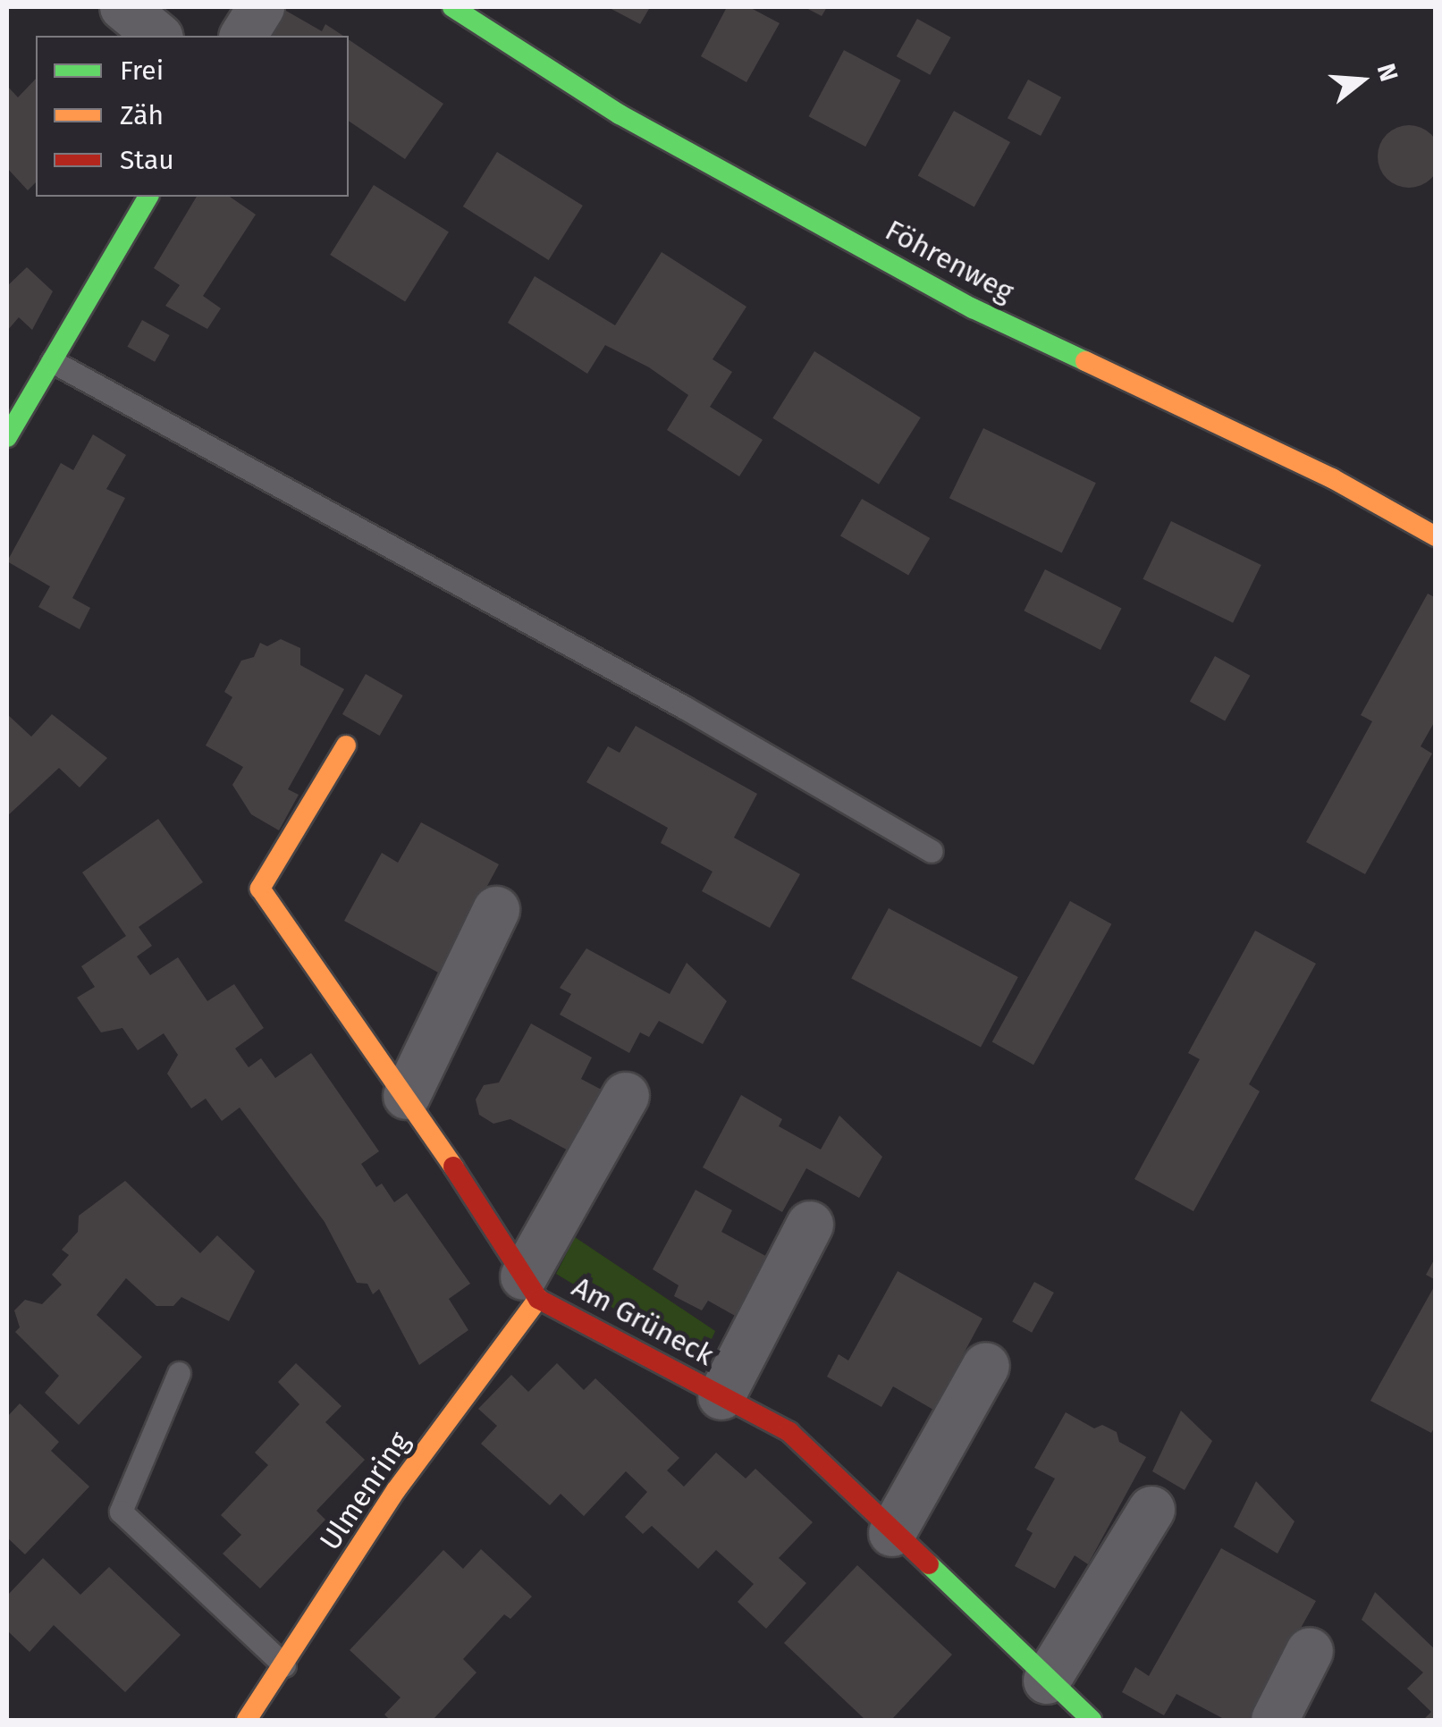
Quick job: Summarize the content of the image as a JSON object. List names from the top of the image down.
{
  "streets": {
    "street": ["Föhrenweg", "Am Grüneck", "Ulmenring"]
  },
  "crossings": [
    ["Am Grüneck", "Ulmenring"]
  ],
  "legend": ["Frei", "Zäh", "Stau"],
  "north": "right"
}
